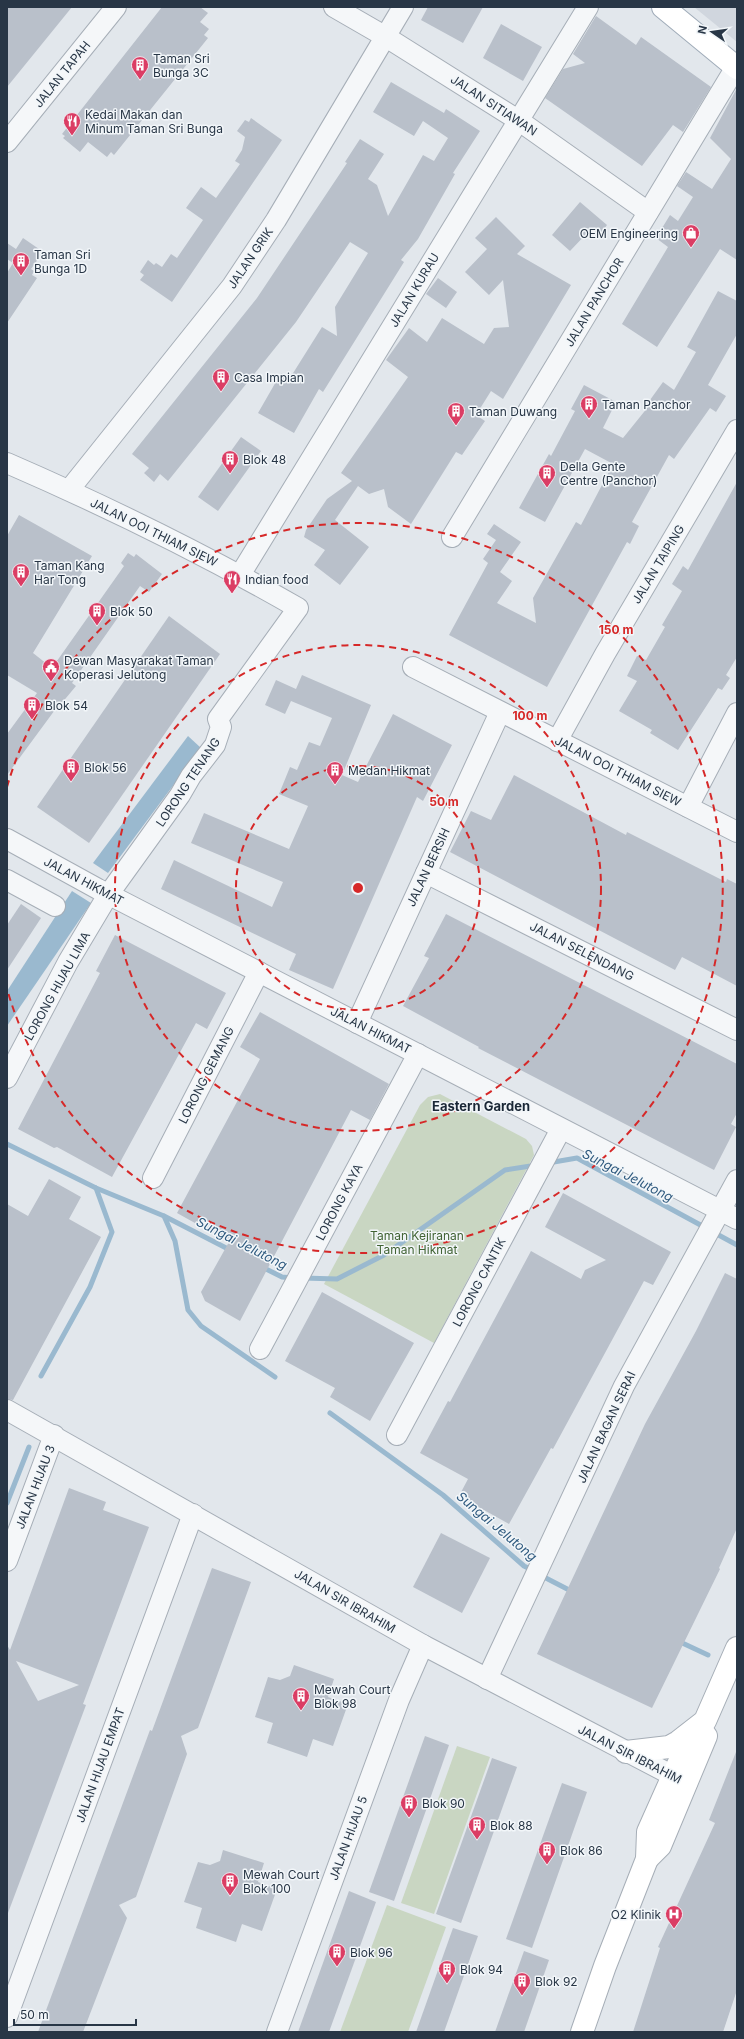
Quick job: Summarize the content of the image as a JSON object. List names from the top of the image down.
{
  "streets": {
    "street": [
      "JALAN TAPAH",
      "JALAN SITIAWAN",
      "JALAN GRIK",
      "JALAN KURAU",
      "JALAN PANCHOR",
      "JALAN OOI THIAM SIEW",
      "JALAN TAIPING",
      "LORONG TENANG",
      "JALAN BERSIH",
      "JALAN HIKMAT",
      "JALAN SELENDANG",
      "LORONG HIJAU LIMA",
      "LORONG GEMANG",
      "LORONG KAYA",
      "LORONG CANTIK",
      "JALAN BAGAN SERAI",
      "JALAN HIJAU 3",
      "JALAN SIR IBRAHIM",
      "JALAN HIJAU EMPAT",
      "JALAN HIJAU 5"
    ]
  },
  "crossings": [
    ["JALAN SITIAWAN", "JALAN GRIK"],
    ["JALAN SITIAWAN", "JALAN KURAU"],
    ["JALAN SITIAWAN", "JALAN PANCHOR"],
    ["JALAN GRIK", "JALAN OOI THIAM SIEW"],
    ["JALAN KURAU", "JALAN OOI THIAM SIEW"],
    ["JALAN OOI THIAM SIEW", "JALAN TAIPING"],
    ["JALAN OOI THIAM SIEW", "LORONG TENANG"],
    ["JALAN OOI THIAM SIEW", "JALAN BERSIH"],
    ["LORONG TENANG", "JALAN HIKMAT"],
    ["LORONG TENANG", "LORONG HIJAU LIMA"],
    ["JALAN BERSIH", "JALAN HIKMAT"],
    ["JALAN BERSIH", "JALAN SELENDANG"],
    ["JALAN HIKMAT", "LORONG HIJAU LIMA"],
    ["JALAN HIKMAT", "LORONG GEMANG"],
    ["JALAN HIKMAT", "LORONG KAYA"],
    ["JALAN HIKMAT", "LORONG CANTIK"],
    ["JALAN HIKMAT", "JALAN BAGAN SERAI"],
    ["JALAN BAGAN SERAI", "JALAN SIR IBRAHIM"],
    ["JALAN HIJAU 3", "JALAN SIR IBRAHIM"],
    ["JALAN SIR IBRAHIM", "JALAN HIJAU EMPAT"],
    ["JALAN SIR IBRAHIM", "JALAN HIJAU 5"]
  ],
  "districts": ["Eastern Garden"],
  "water": ["Sungai Jelutong"],
  "parks": ["Taman Kejiranan Taman Hikmat"],
  "places": {
    "building": [
      "Taman Sri Bunga 3C",
      "Taman Sri Bunga 1D",
      "Casa Impian",
      "Taman Panchor",
      "Taman Duwang",
      "Blok 48",
      "Della Gente Centre (Panchor)",
      "Taman Kang Har Tong",
      "Blok 50",
      "Blok 54",
      "Blok 56",
      "Medan Hikmat",
      "Mewah Court Blok 98",
      "Blok 90",
      "Blok 88",
      "Blok 86",
      "Mewah Court Blok 100",
      "Blok 96",
      "Blok 94",
      "Blok 92"
    ],
    "restaurant": ["Kedai Makan dan Minum Taman Sri Bunga", "Indian food"],
    "shop": ["OEM Engineering"],
    "public building": ["Dewan Masyarakat Taman Koperasi Jelutong"],
    "hospital": ["O2 Klinik"]
  },
  "scale_bar": "50 m",
  "north": "left",
  "rings": ["150 m", "100 m", "50 m"]
}
